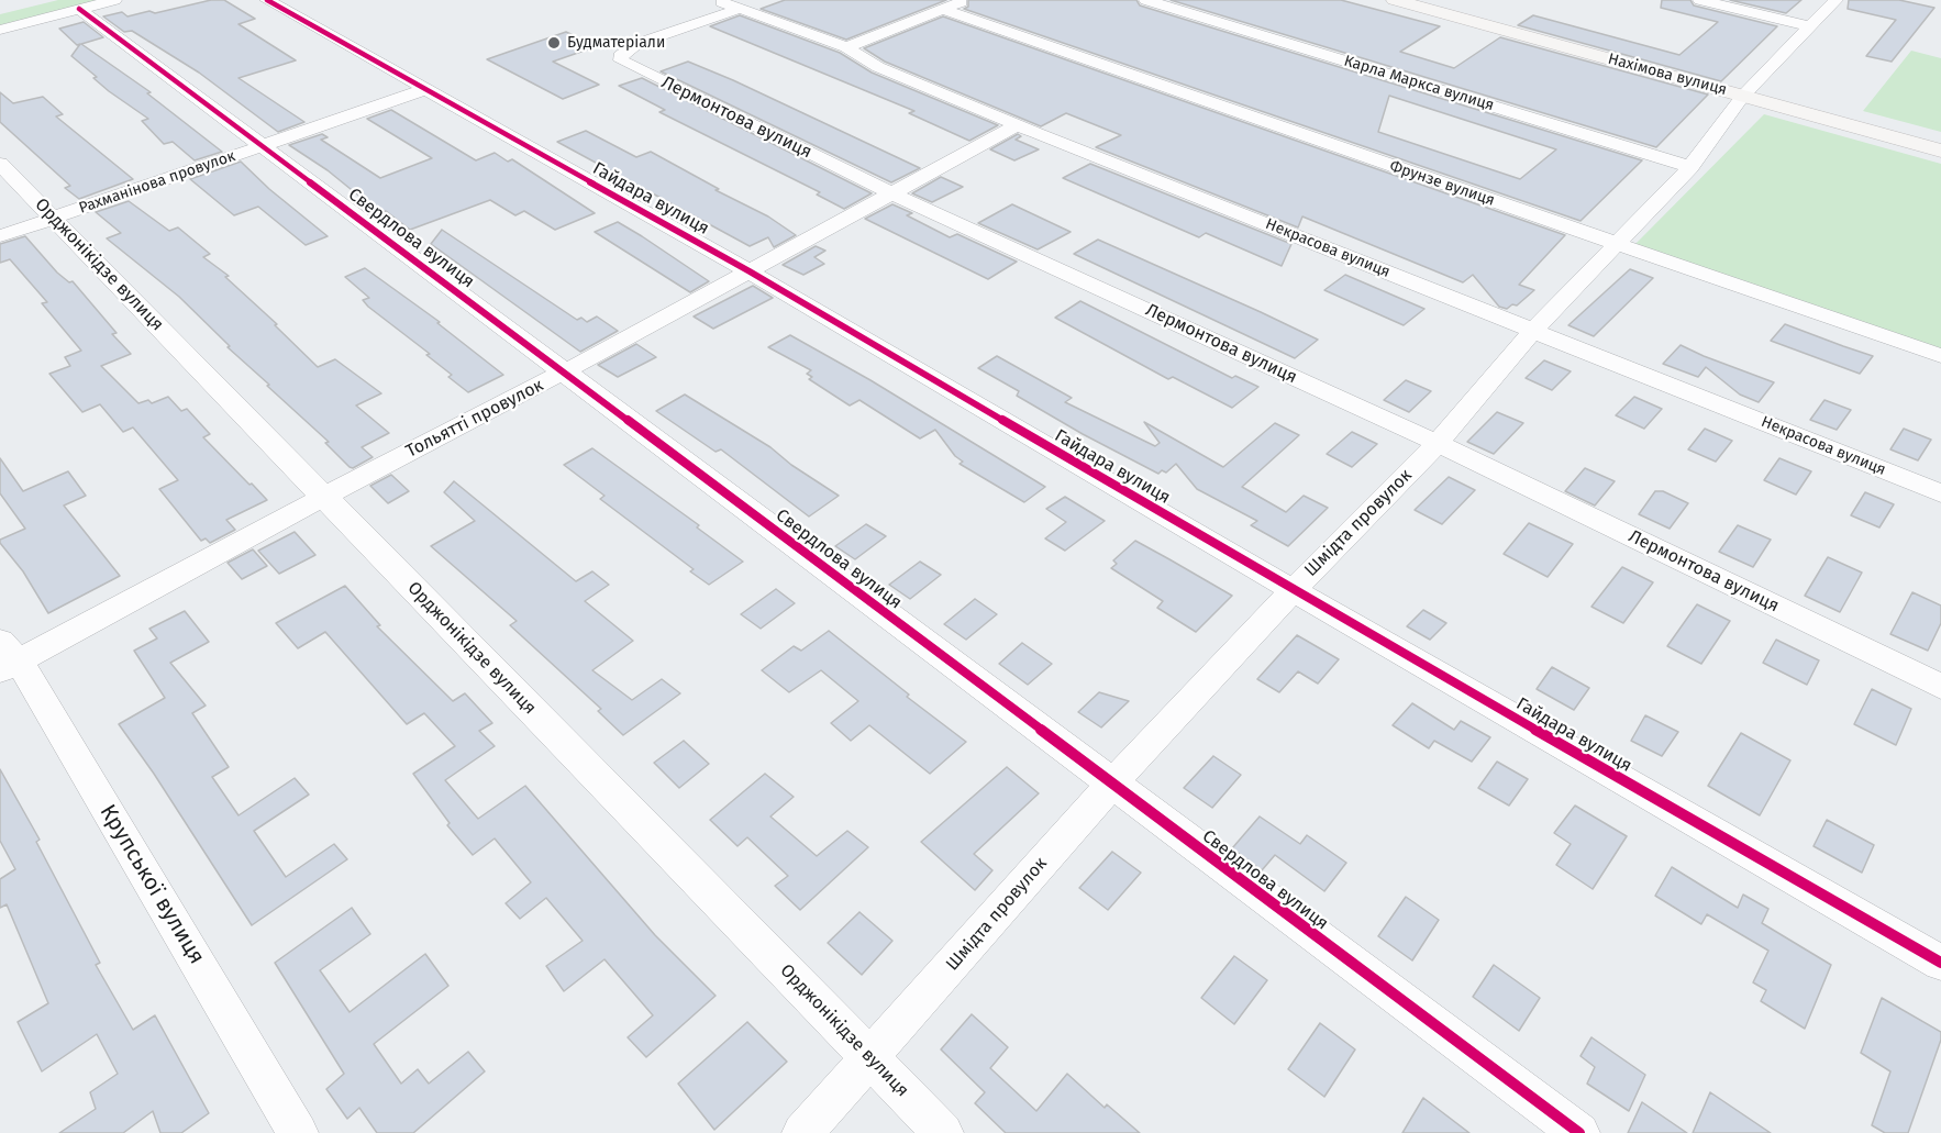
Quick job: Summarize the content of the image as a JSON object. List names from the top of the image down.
{
  "streets": {
    "main road": ["Нахімова вулиця"],
    "street": [
      "Карла Маркса вулиця",
      "Лермонтова вулиця",
      "Рахманінова провулок",
      "Фрунзе вулиця",
      "Гайдара вулиця",
      "Свердлова вулиця",
      "Некрасова вулиця",
      "Орджонікідзе вулиця",
      "Тольятті провулок",
      "Шмідта провулок",
      "Крупської вулиця"
    ]
  },
  "crossings": [
    ["Нахімова вулиця", "Шмідта провулок"],
    ["Карла Маркса вулиця", "Шмідта провулок"],
    ["Лермонтова вулиця", "Некрасова вулиця"],
    ["Лермонтова вулиця", "Тольятті провулок"],
    ["Лермонтова вулиця", "Шмідта провулок"],
    ["Рахманінова провулок", "Гайдара вулиця"],
    ["Рахманінова провулок", "Свердлова вулиця"],
    ["Рахманінова провулок", "Орджонікідзе вулиця"],
    ["Фрунзе вулиця", "Шмідта провулок"],
    ["Гайдара вулиця", "Тольятті провулок"],
    ["Гайдара вулиця", "Шмідта провулок"],
    ["Свердлова вулиця", "Тольятті провулок"],
    ["Свердлова вулиця", "Шмідта провулок"],
    ["Некрасова вулиця", "Тольятті провулок"],
    ["Некрасова вулиця", "Шмідта провулок"],
    ["Орджонікідзе вулиця", "Тольятті провулок"],
    ["Орджонікідзе вулиця", "Шмідта провулок"],
    ["Тольятті провулок", "Крупської вулиця"]
  ],
  "places": ["Будматеріали"]
}
